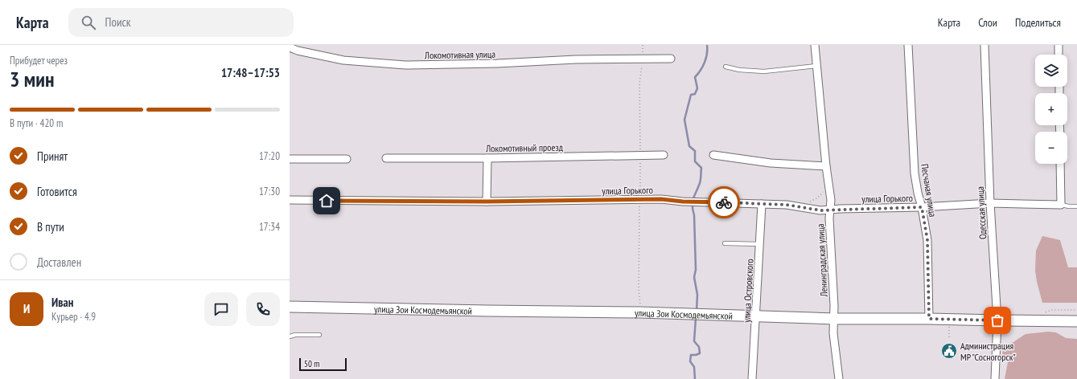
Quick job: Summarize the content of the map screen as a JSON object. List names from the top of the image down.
{
  "streets": {
    "street": [
      "Локомотивная улица",
      "Локомотивный проезд",
      "улица Горького",
      "Песчаная улица",
      "Одесская улица",
      "Ленинградская улица",
      "улица Островского",
      "улица Зои Космодемьянской"
    ]
  },
  "crossings": [
    ["улица Горького", "Песчаная улица"],
    ["улица Горького", "Одесская улица"],
    ["улица Горького", "Ленинградская улица"],
    ["улица Горького", "улица Островского"],
    ["Песчаная улица", "улица Зои Космодемьянской"],
    ["Одесская улица", "улица Зои Космодемьянской"],
    ["Ленинградская улица", "улица Зои Космодемьянской"],
    ["улица Островского", "улица Зои Космодемьянской"]
  ],
  "places": {
    "public building": ["Администрация МР \"Сосногорск\""]
  },
  "scale_bar": "50 m",
  "page": {
    "header": "Карта",
    "search": "Поиск",
    "nav": ["Карта", "Слои", "Поделиться"],
    "heading": ["3 мин", "Прибудет через", "17:48–17:53"],
    "panel": ["Иван", "Курьер · 4.9"],
    "map_buttons": ["+", "−"],
    "bar": "В пути · 420 m",
    "list": [
      ["Принят", "17:20"],
      ["Готовится", "17:30"],
      ["В пути", "17:34"],
      "Доставлен"
    ],
    "round": "И",
    "scale": "50 m"
  }
}
